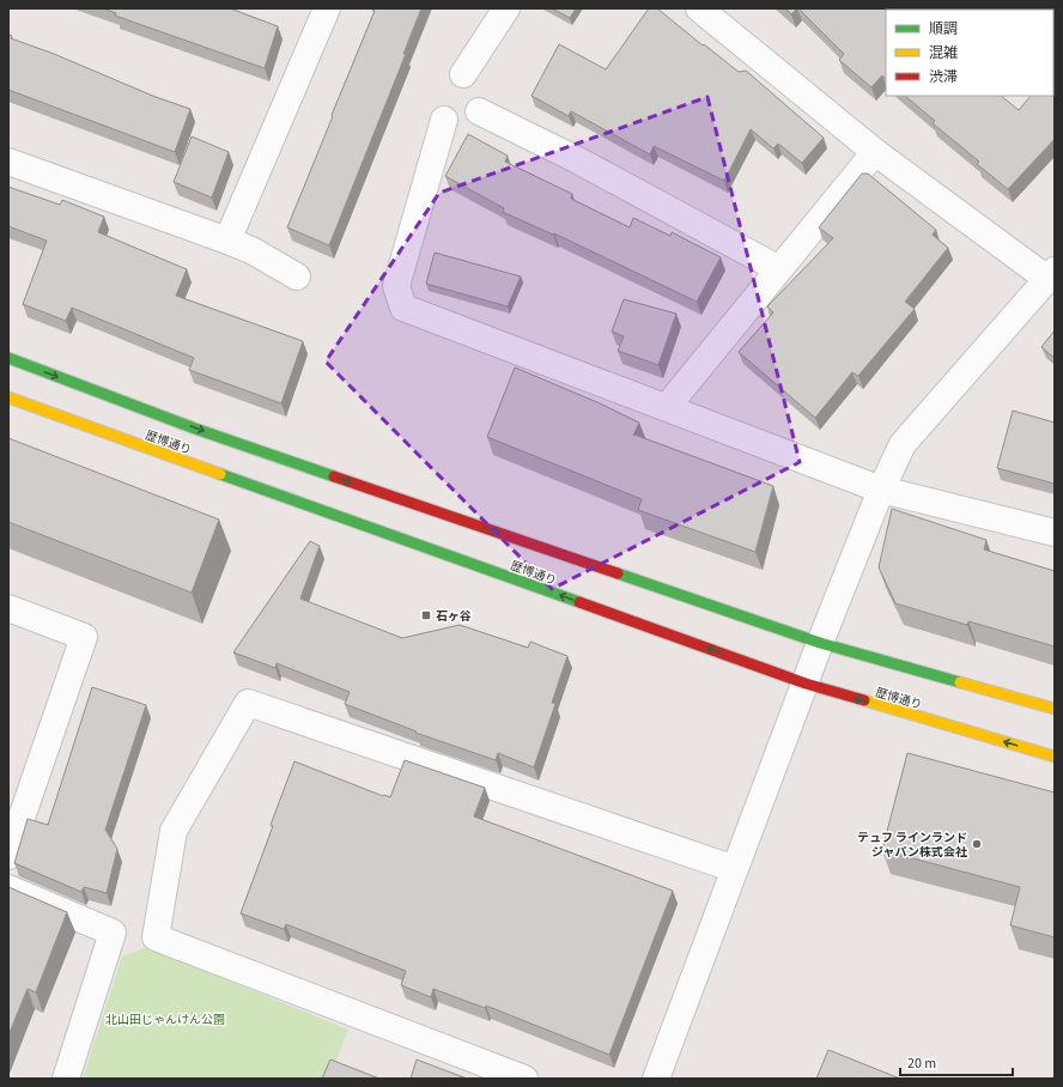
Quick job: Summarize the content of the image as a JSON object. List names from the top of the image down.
{
  "streets": {
    "street": ["歴博通り"]
  },
  "parks": ["北山田じゃんけん公園"],
  "places": {
    "transit": ["石ヶ谷"],
    "other": ["テュフ ラインランド ジャパン株式会社"]
  },
  "legend": ["順調", "混雑", "渋滞"],
  "scale_bar": "20 m"
}
